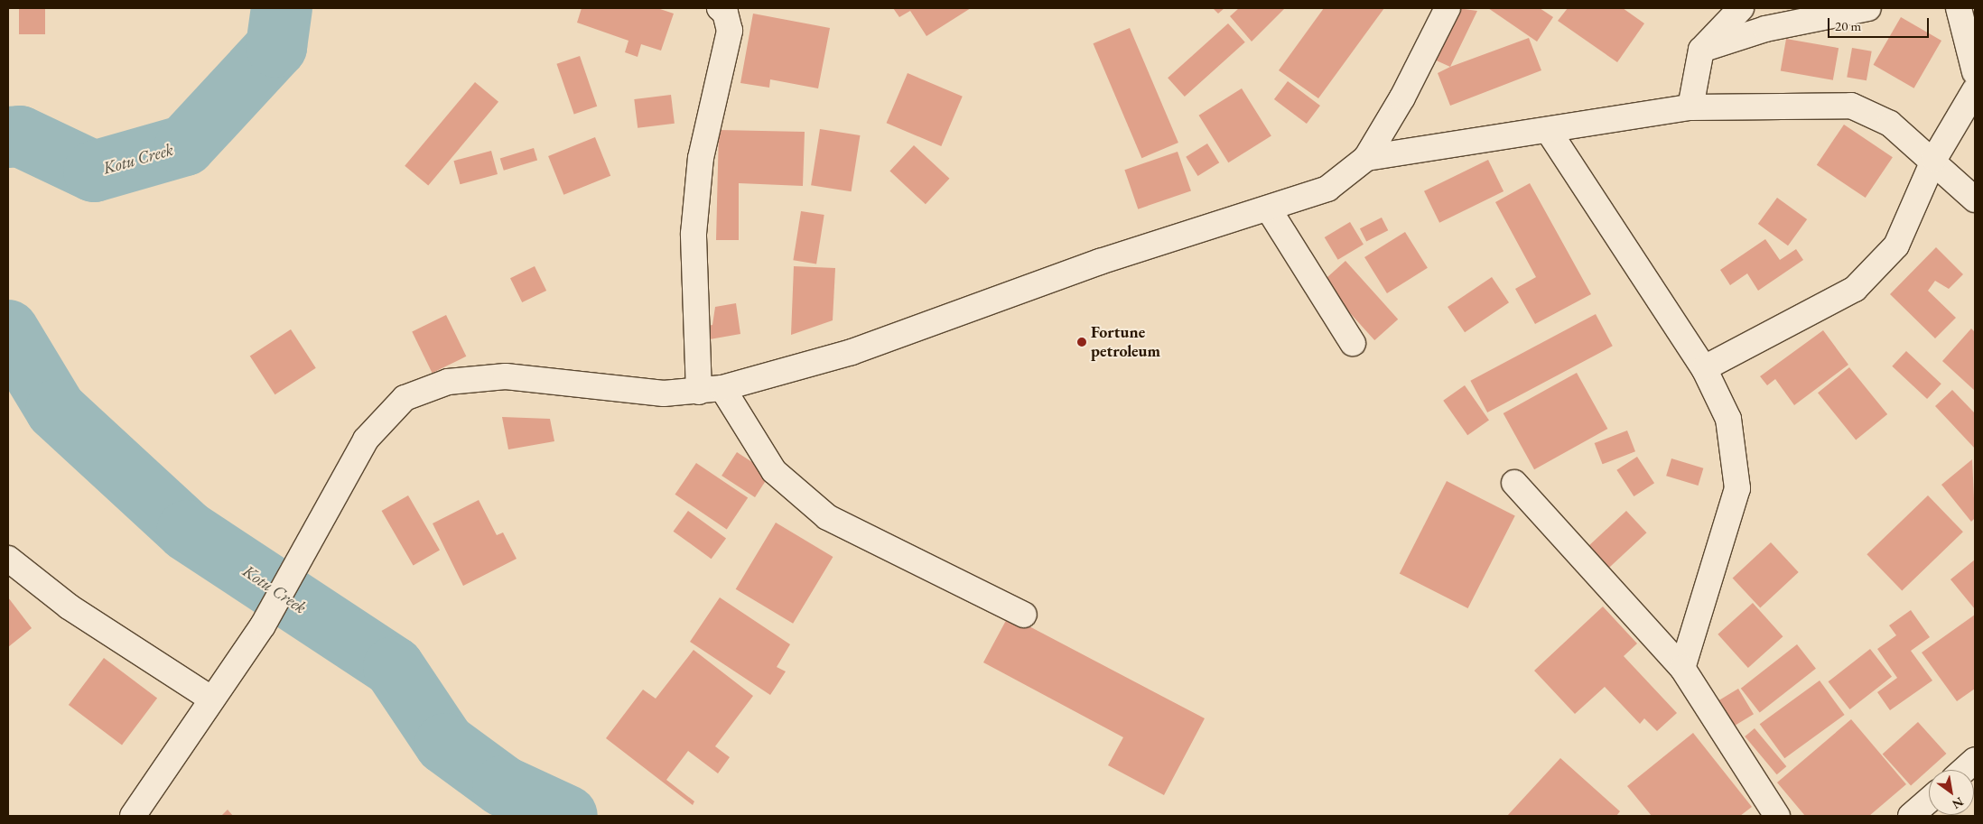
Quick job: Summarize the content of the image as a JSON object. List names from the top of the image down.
{
  "water": ["Kotu Creek"],
  "places": ["Fortune petroleum"],
  "scale_bar": "20 m",
  "north": "bottom right"
}
